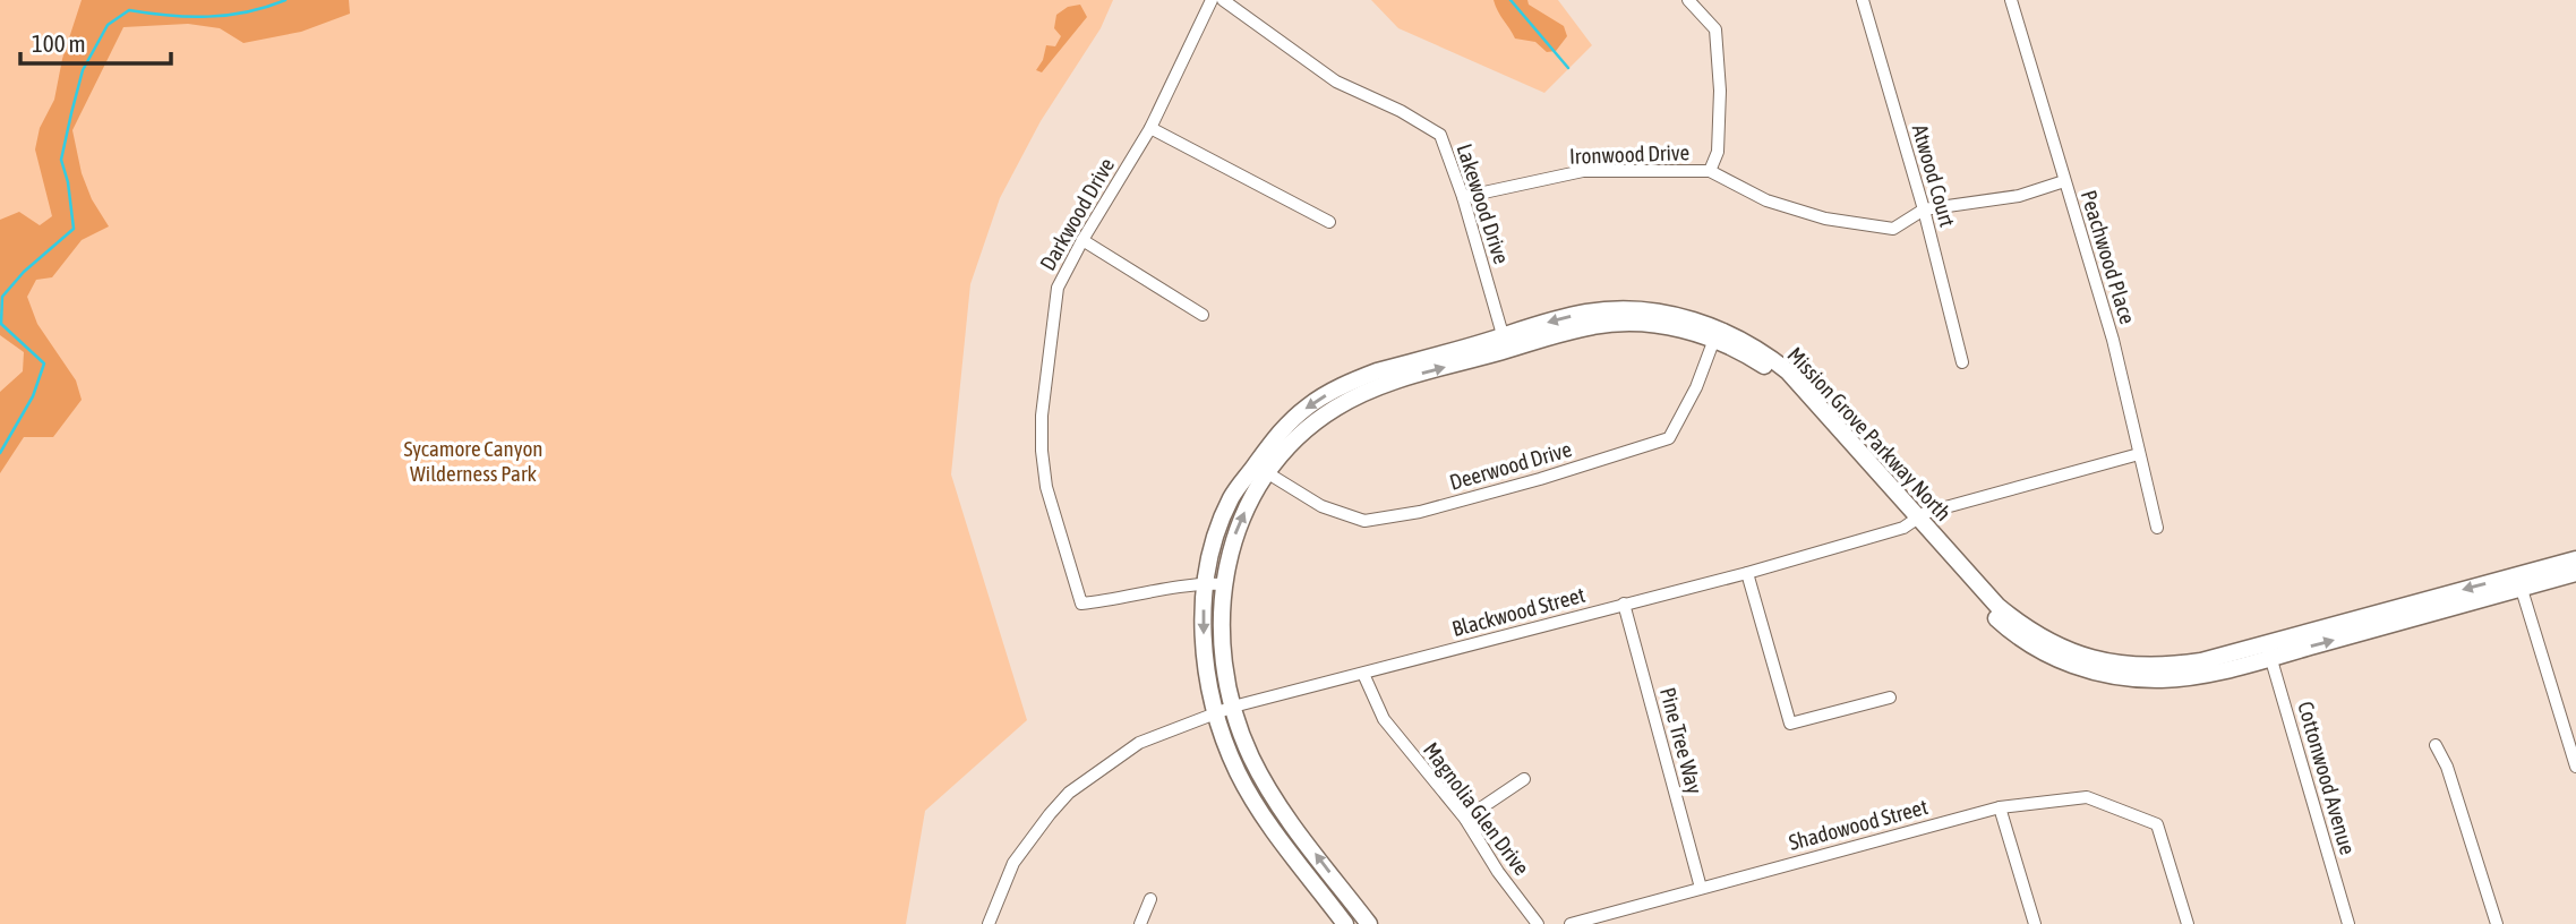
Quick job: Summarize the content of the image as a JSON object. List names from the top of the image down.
{
  "streets": {
    "street": [
      "Ironwood Drive",
      "Atwood Court",
      "Lakewood Drive",
      "Darkwood Drive",
      "Peachwood Place",
      "Mission Grove Parkway North",
      "Deerwood Drive",
      "Blackwood Street",
      "Pine Tree Way",
      "Cottonwood Avenue",
      "Magnolia Glen Drive",
      "Shadowood Street"
    ]
  },
  "crossings": [
    ["Ironwood Drive", "Atwood Court"],
    ["Ironwood Drive", "Lakewood Drive"],
    ["Ironwood Drive", "Peachwood Place"],
    ["Lakewood Drive", "Mission Grove Parkway North"],
    ["Darkwood Drive", "Mission Grove Parkway North"],
    ["Peachwood Place", "Blackwood Street"],
    ["Mission Grove Parkway North", "Deerwood Drive"],
    ["Mission Grove Parkway North", "Blackwood Street"],
    ["Mission Grove Parkway North", "Cottonwood Avenue"],
    ["Blackwood Street", "Pine Tree Way"],
    ["Blackwood Street", "Magnolia Glen Drive"],
    ["Pine Tree Way", "Shadowood Street"]
  ],
  "parks": ["Sycamore Canyon Wilderness Park"],
  "scale_bar": "100 m"
}
